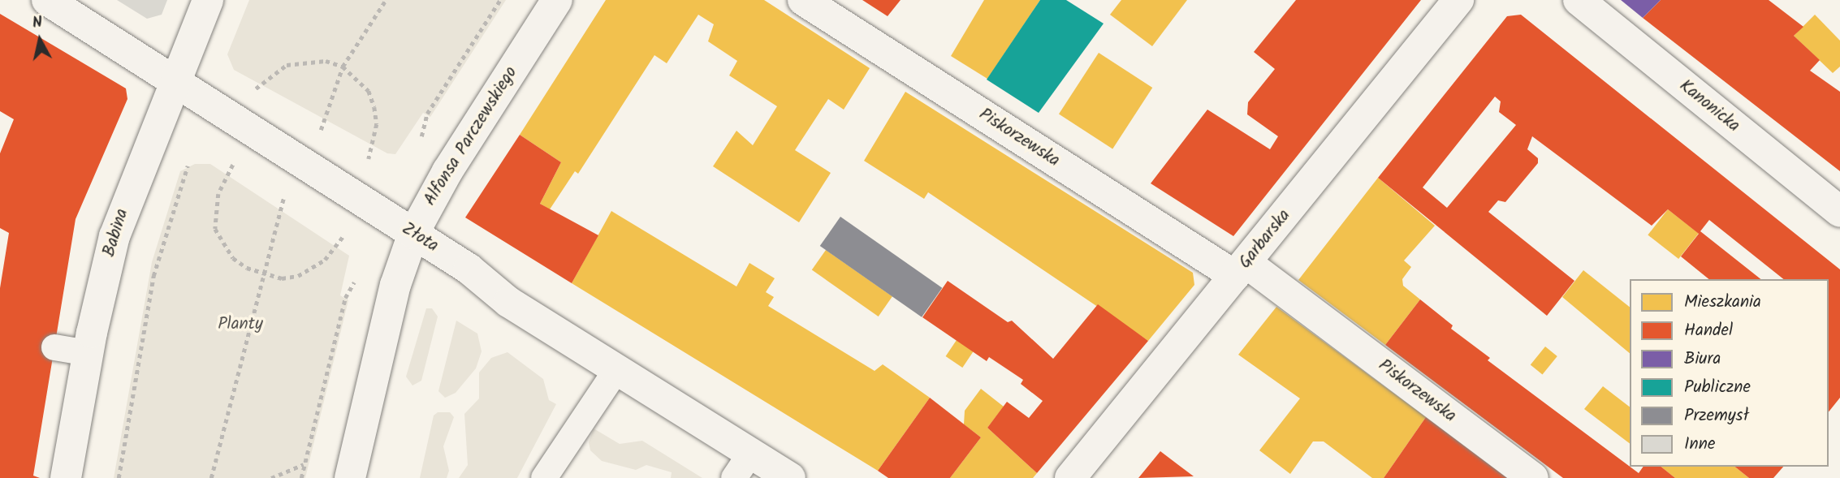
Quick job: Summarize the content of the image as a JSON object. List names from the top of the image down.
{
  "streets": {
    "street": [
      "Kanonicka",
      "Alfonsa Parczewskiego",
      "Piskorzewska",
      "Babina",
      "Złota",
      "Garbarska"
    ]
  },
  "crossings": [
    ["Alfonsa Parczewskiego", "Złota"],
    ["Piskorzewska", "Garbarska"],
    ["Babina", "Złota"]
  ],
  "parks": ["Planty"],
  "legend": [
    "Mieszkania",
    "Handel",
    "Biura",
    "Publiczne",
    "Przemysł",
    "Inne"
  ],
  "north": "top"
}
